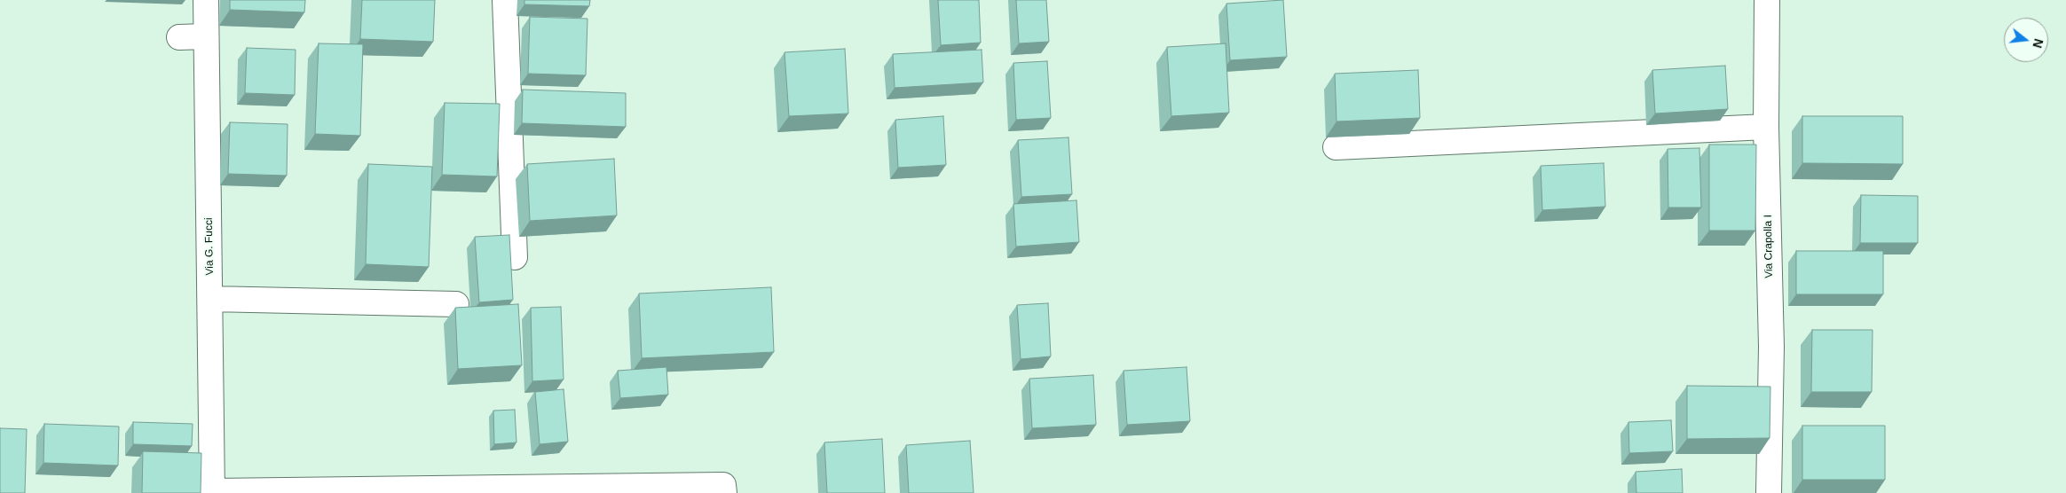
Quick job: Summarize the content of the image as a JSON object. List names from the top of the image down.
{
  "streets": {
    "street": ["Via G. Fucci", "Via Crapolla I"]
  },
  "north": "right"
}
